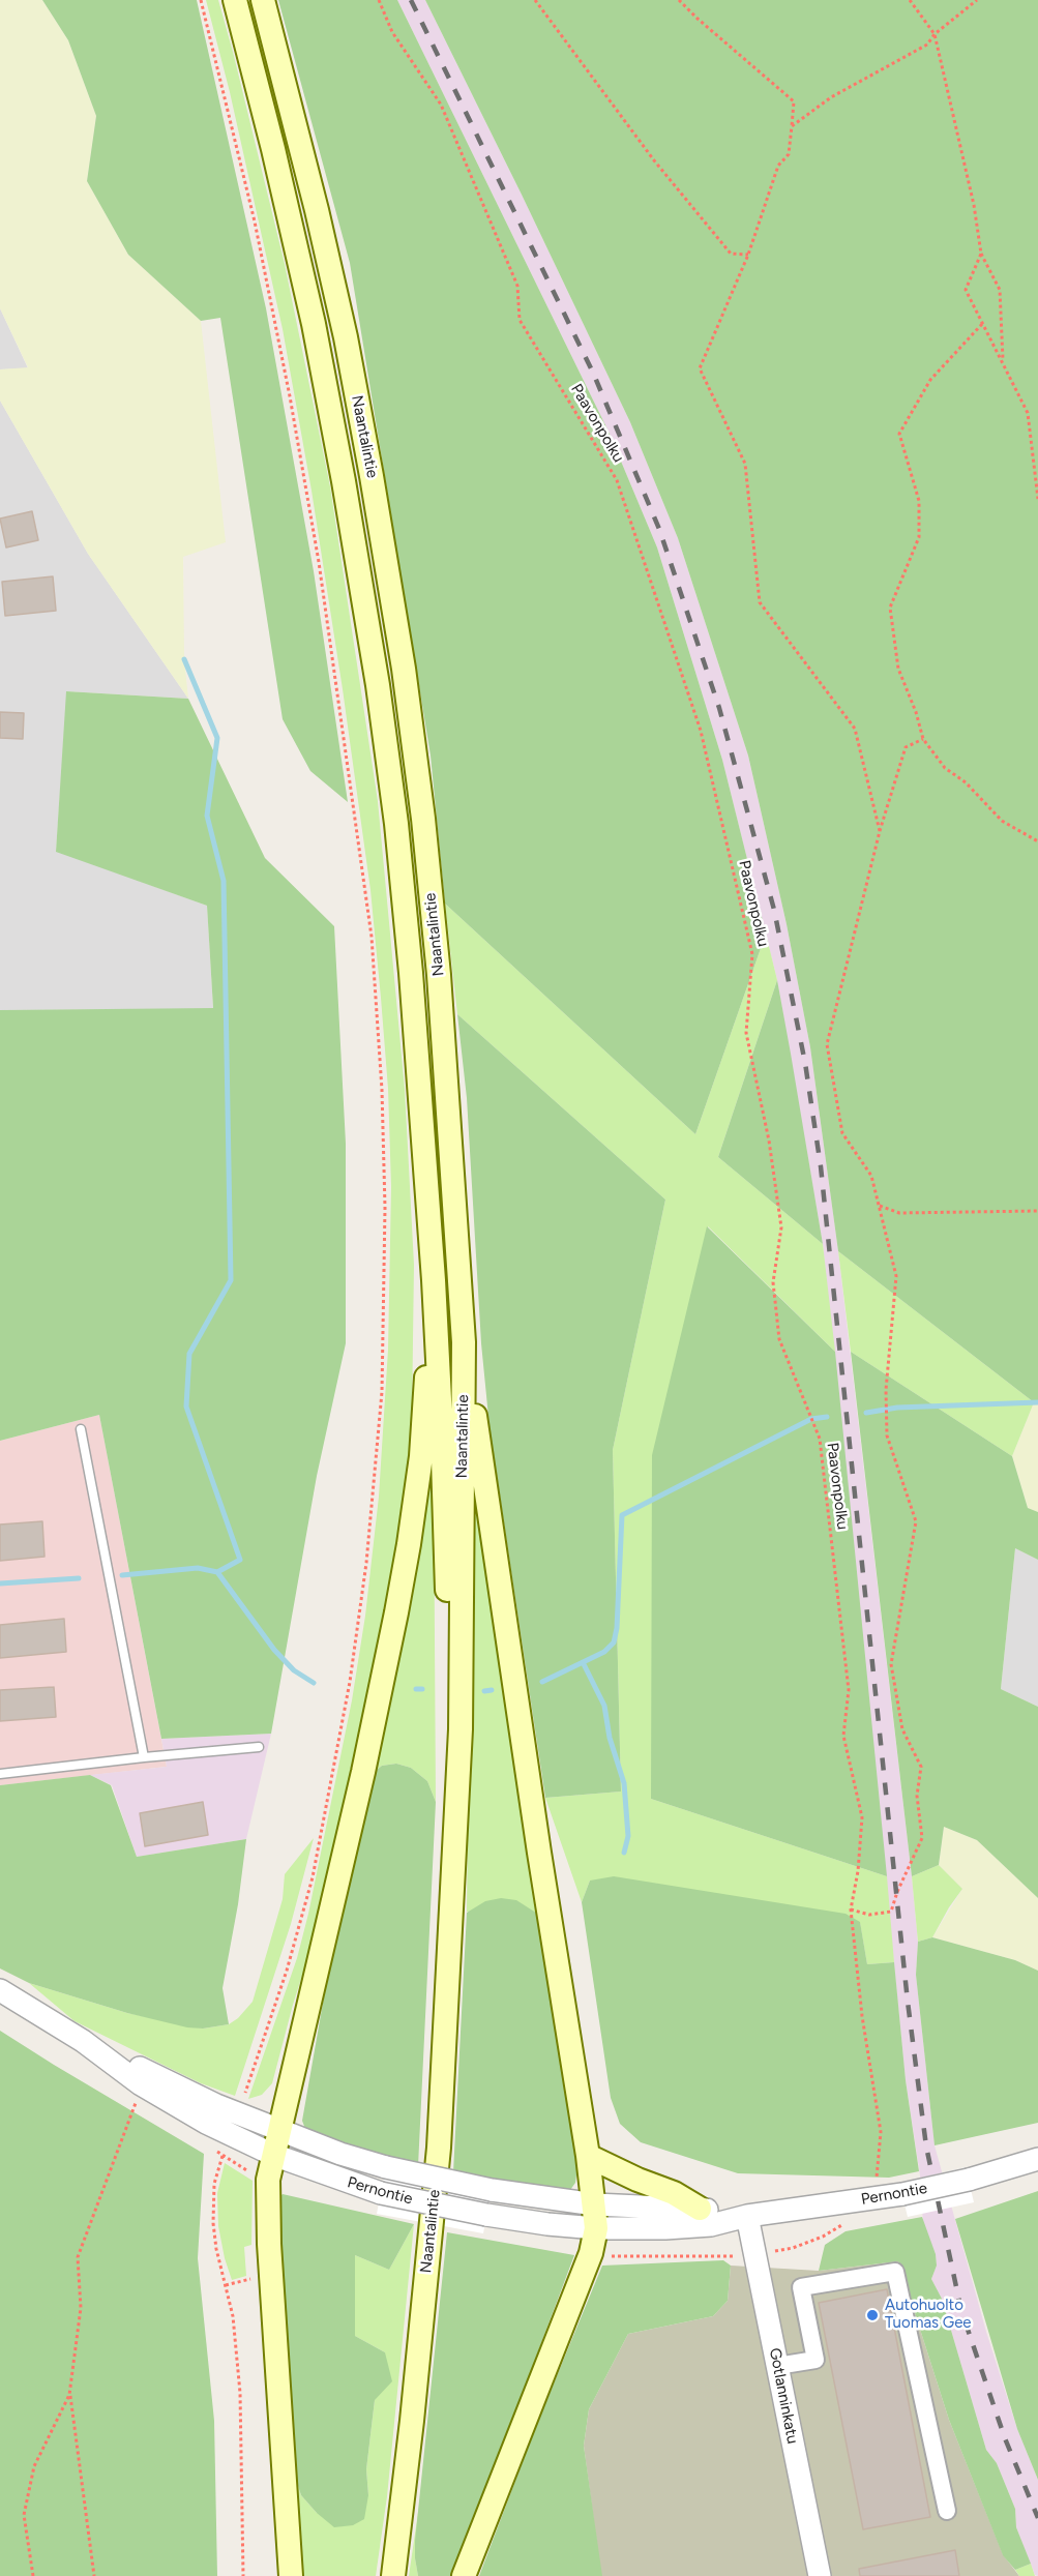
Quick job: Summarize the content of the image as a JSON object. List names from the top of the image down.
{
  "streets": {
    "main road": ["Naantalintie"],
    "street": ["Pernontie", "Gotlanninkatu"],
    "path": ["Paavonpolku"]
  },
  "crossings": [
    ["Paavonpolku", "Pernontie"],
    ["Pernontie", "Gotlanninkatu"]
  ],
  "places": ["Autohuolto Tuomas Gee"]
}
